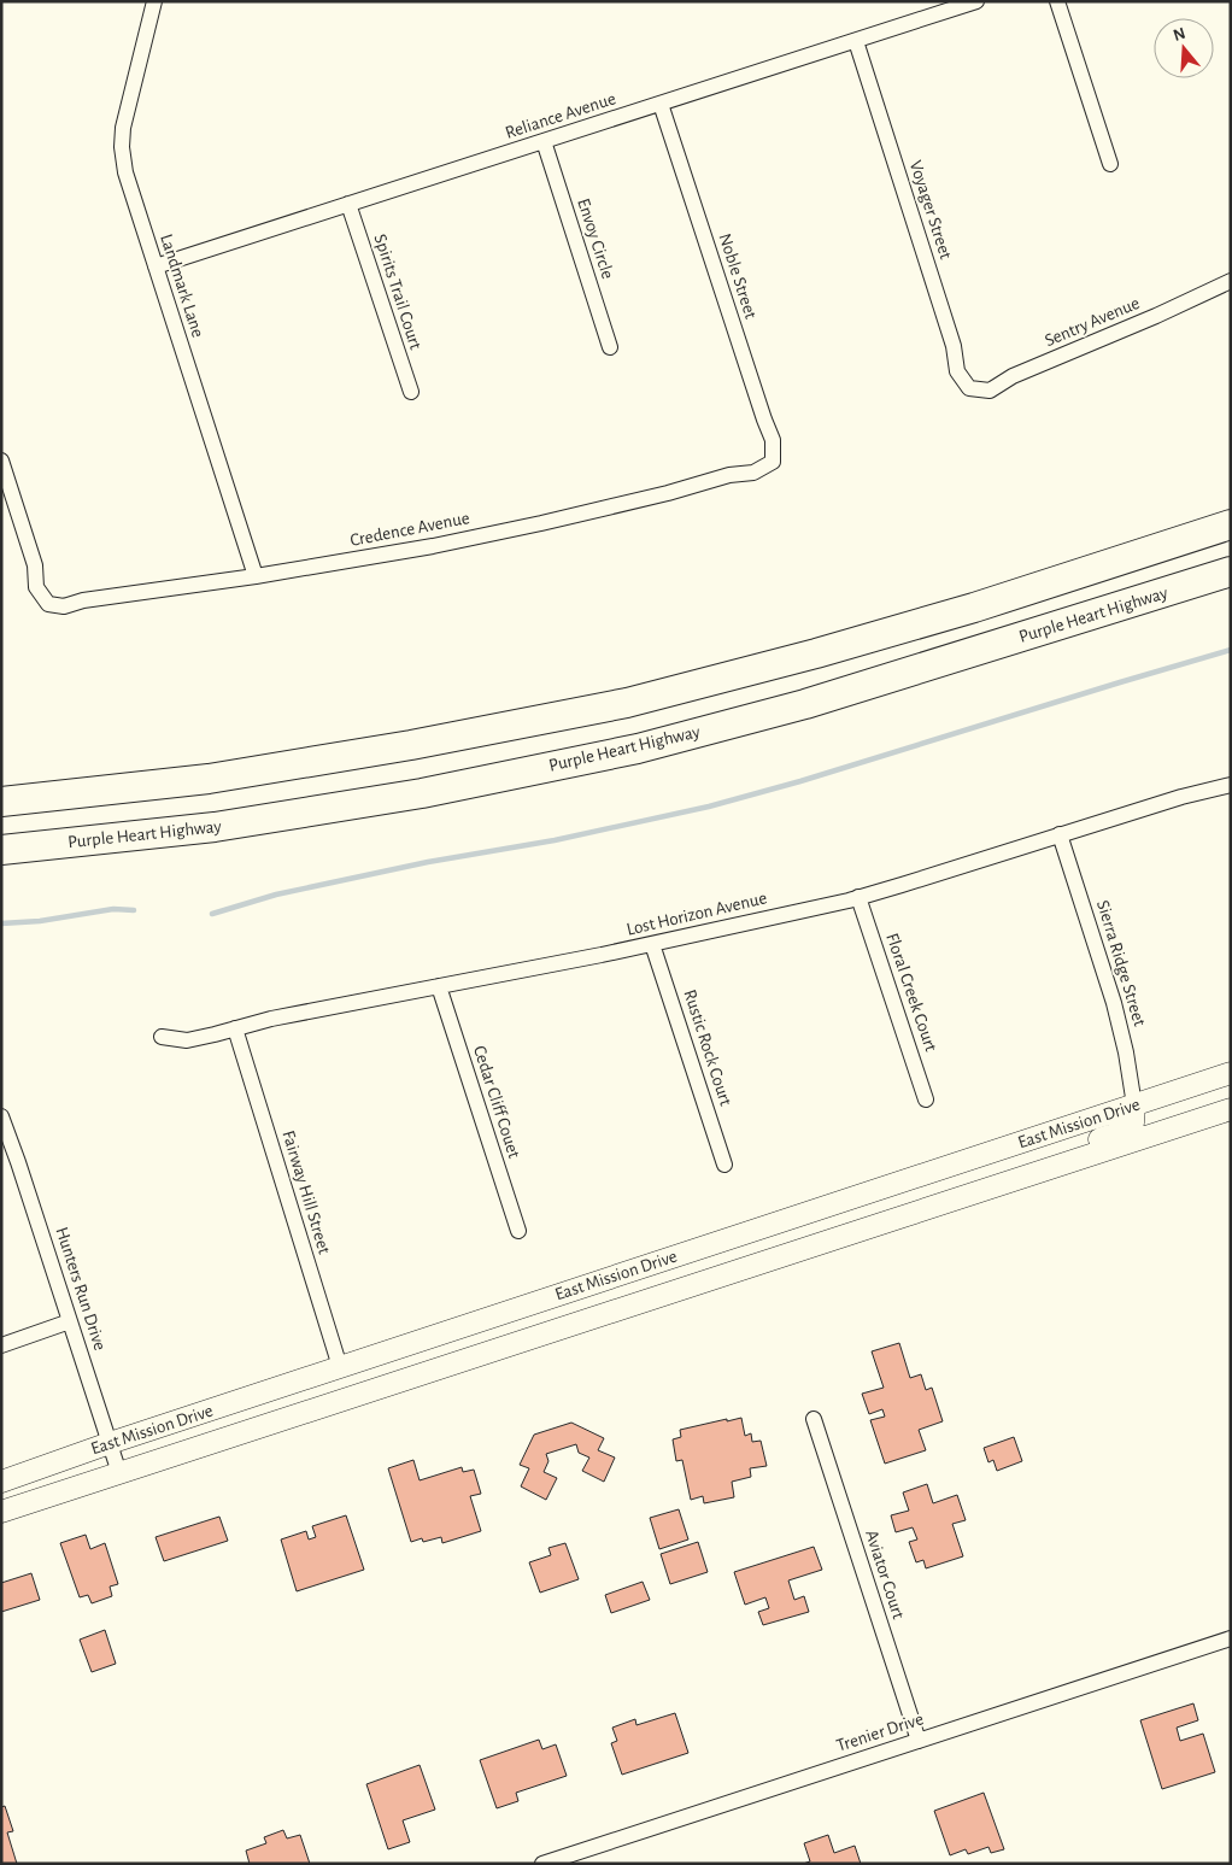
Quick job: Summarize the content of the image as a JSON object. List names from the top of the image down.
{
  "streets": {
    "highway": ["Purple Heart Highway"],
    "street": [
      "Reliance Avenue",
      "Voyager Street",
      "Envoy Circle",
      "Noble Street",
      "Landmark Lane",
      "Spirits Trail Court",
      "Sentry Avenue",
      "Credence Avenue",
      "Lost Horizon Avenue",
      "Sierra Ridge Street",
      "Floral Creek Court",
      "Rustic Rock Court",
      "Cedar Cliff Couet",
      "East Mission Drive",
      "Fairway Hill Street",
      "Hunters Run Drive",
      "Aviator Court",
      "Trenier Drive"
    ]
  },
  "crossings": [
    ["Reliance Avenue", "Voyager Street"],
    ["Reliance Avenue", "Envoy Circle"],
    ["Reliance Avenue", "Noble Street"],
    ["Reliance Avenue", "Landmark Lane"],
    ["Reliance Avenue", "Spirits Trail Court"],
    ["Voyager Street", "Sentry Avenue"],
    ["Noble Street", "Credence Avenue"],
    ["Landmark Lane", "Credence Avenue"],
    ["Lost Horizon Avenue", "Sierra Ridge Street"],
    ["Lost Horizon Avenue", "Floral Creek Court"],
    ["Lost Horizon Avenue", "Rustic Rock Court"],
    ["Lost Horizon Avenue", "Cedar Cliff Couet"],
    ["Lost Horizon Avenue", "Fairway Hill Street"],
    ["Sierra Ridge Street", "East Mission Drive"],
    ["East Mission Drive", "Fairway Hill Street"],
    ["East Mission Drive", "Hunters Run Drive"],
    ["Aviator Court", "Trenier Drive"]
  ],
  "north": "top"
}
